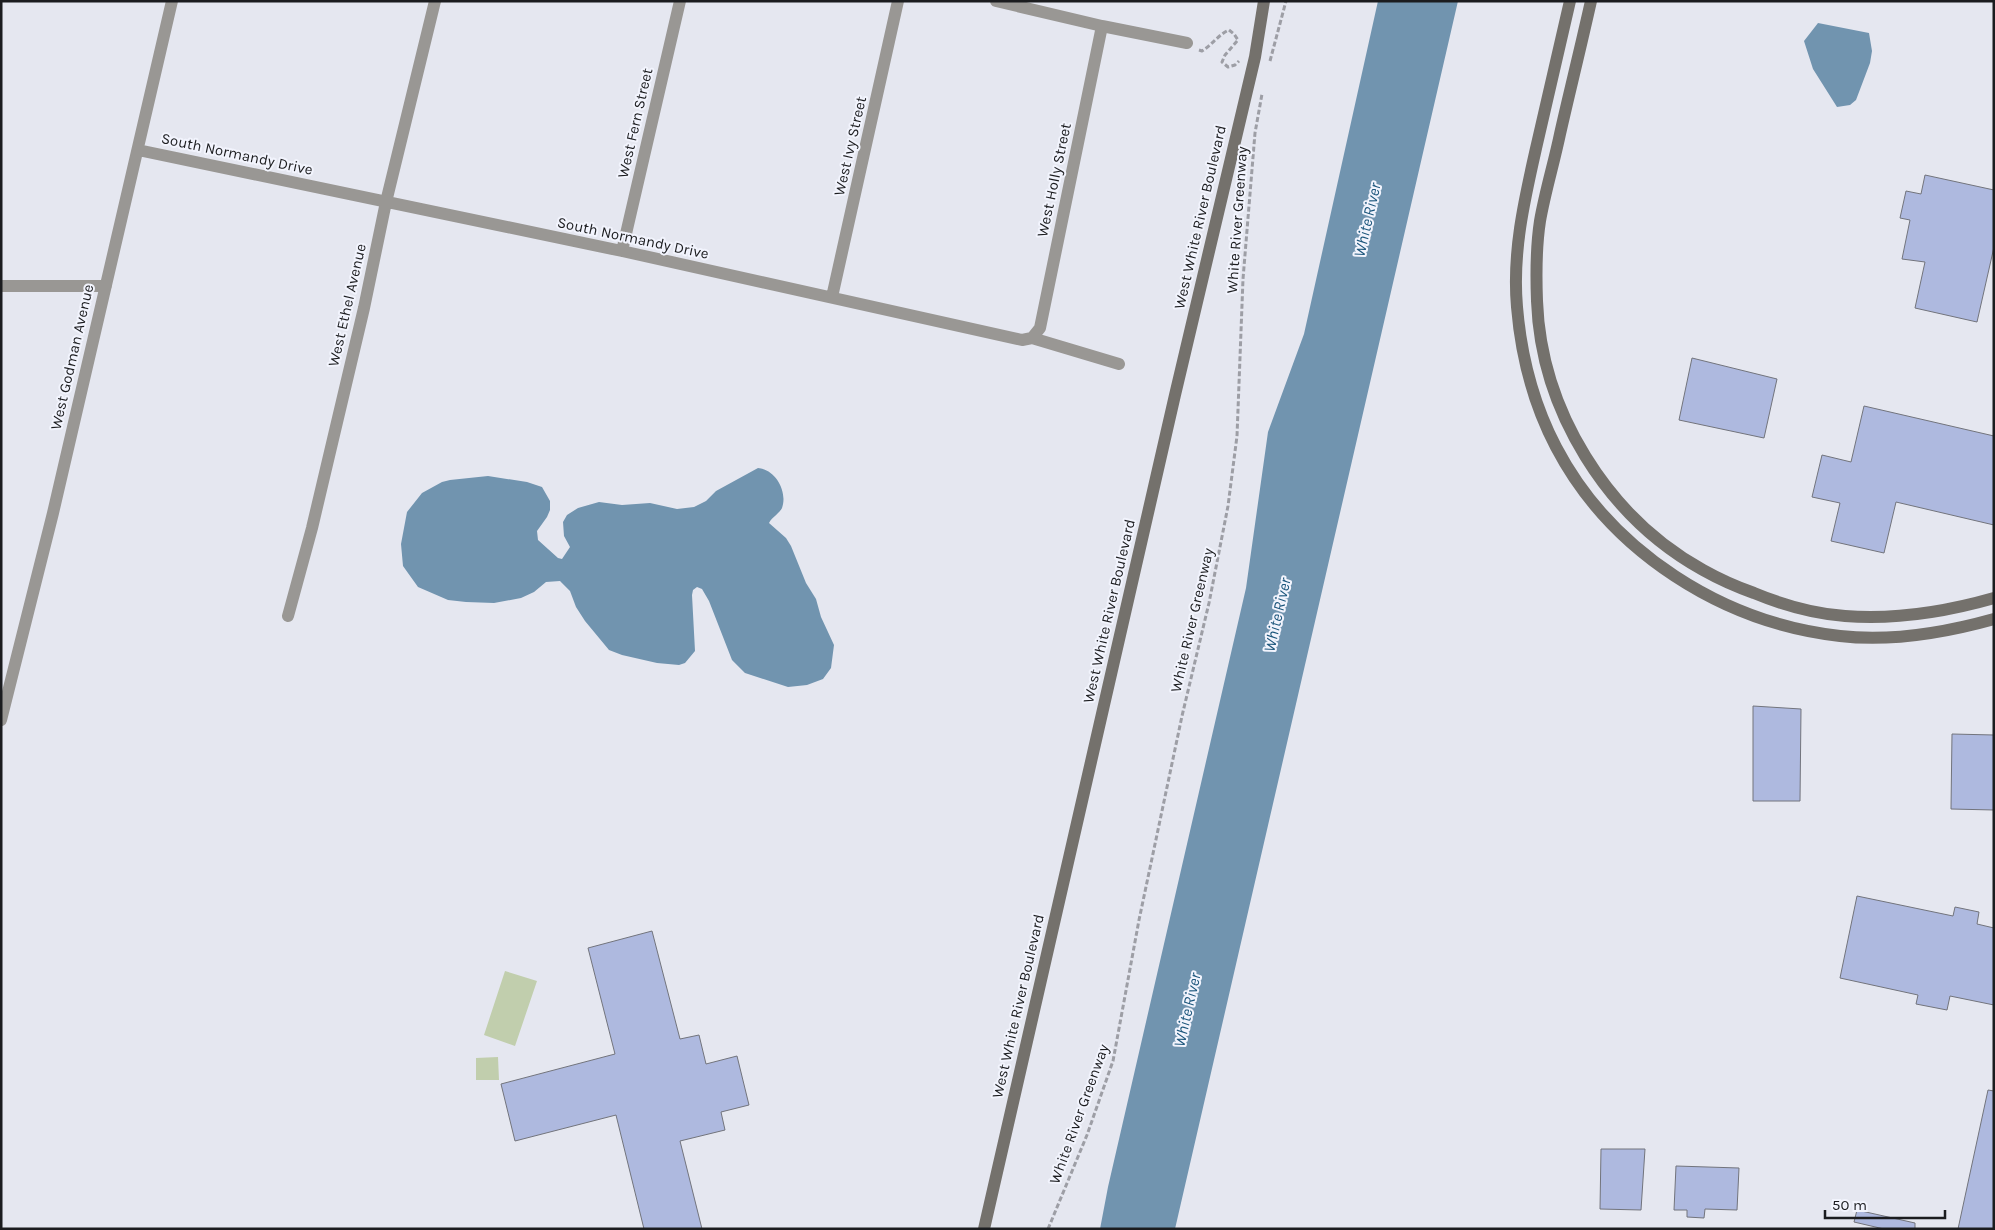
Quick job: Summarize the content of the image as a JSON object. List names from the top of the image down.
{
  "streets": {
    "main road": ["West White River Boulevard"],
    "street": [
      "West Fern Street",
      "West Ivy Street",
      "South Normandy Drive",
      "West Holly Street",
      "West Ethel Avenue",
      "West Godman Avenue"
    ],
    "path": ["White River Greenway"]
  },
  "crossings": [
    ["West Fern Street", "South Normandy Drive"],
    ["West Ivy Street", "South Normandy Drive"],
    ["South Normandy Drive", "West Holly Street"],
    ["South Normandy Drive", "West Ethel Avenue"],
    ["South Normandy Drive", "West Godman Avenue"]
  ],
  "water": ["White River"],
  "scale_bar": "50 m"
}
